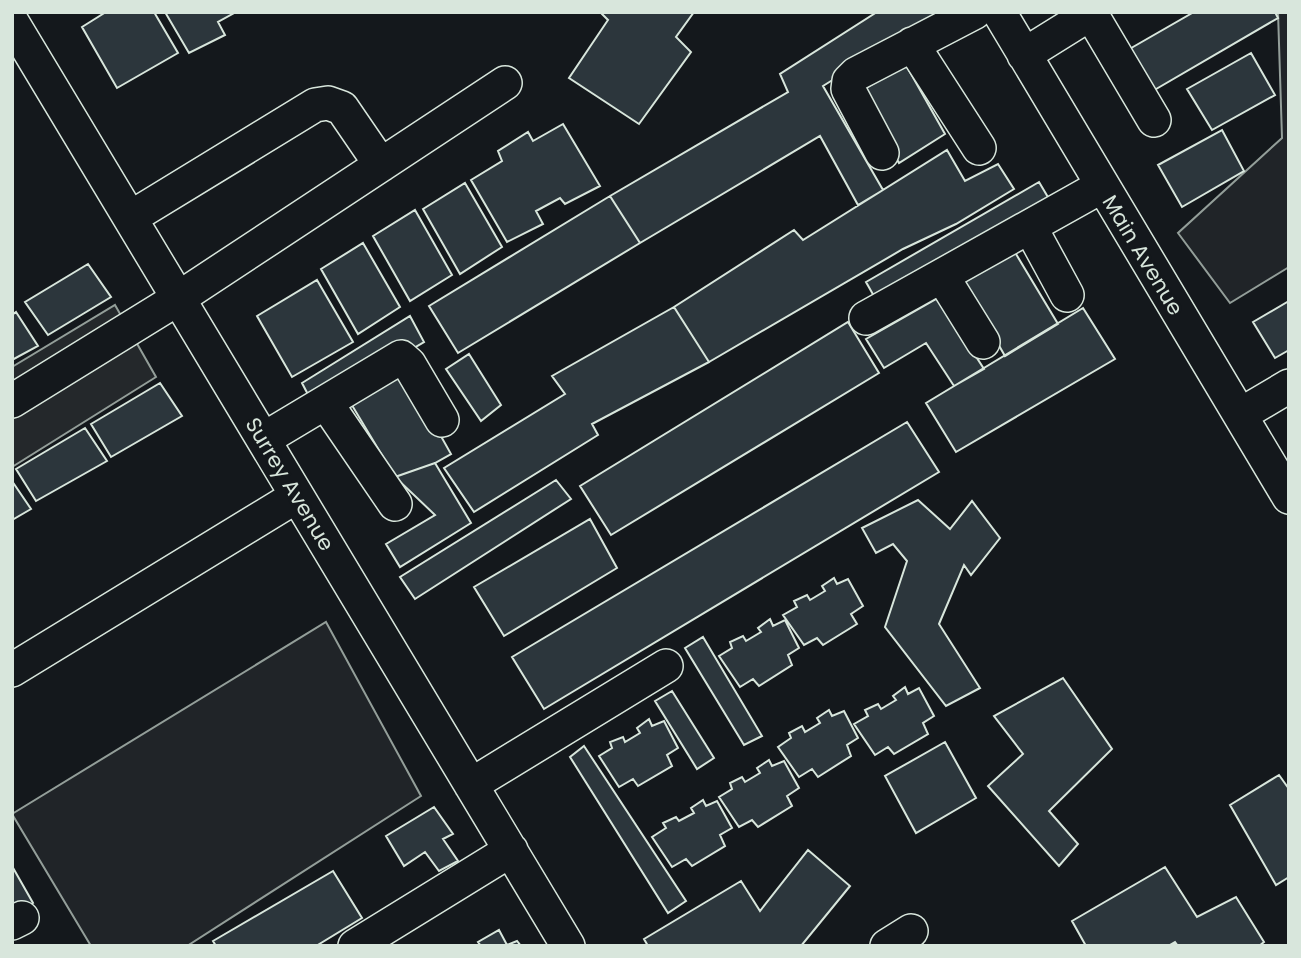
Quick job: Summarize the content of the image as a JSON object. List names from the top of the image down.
{
  "streets": {
    "street": ["Main Avenue", "Surrey Avenue"]
  }
}
